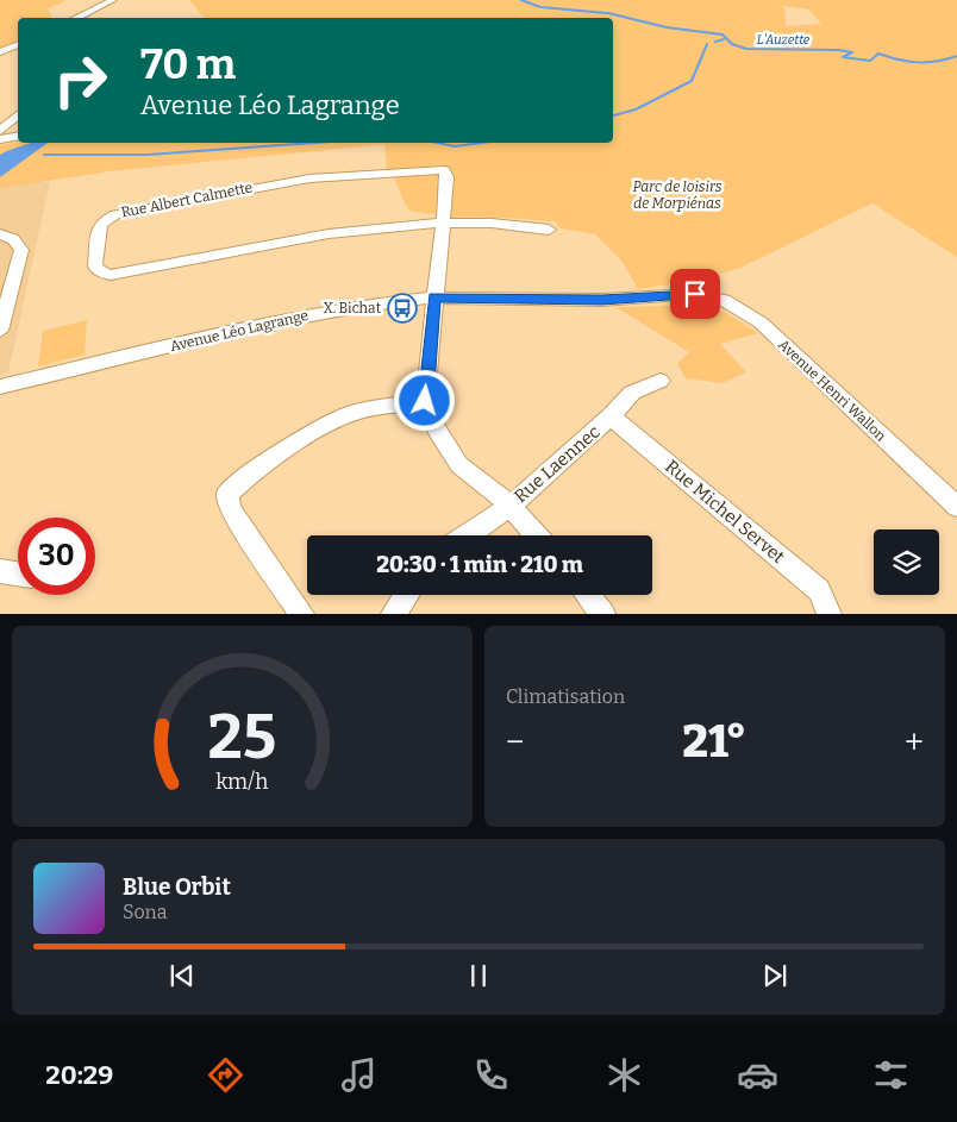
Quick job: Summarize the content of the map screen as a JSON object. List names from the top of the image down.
{
  "streets": {
    "street": [
      "Rue Albert Calmette",
      "Avenue Léo Lagrange",
      "Avenue Henri Wallon",
      "Rue Laennec",
      "Rue Michel Servet"
    ]
  },
  "crossings": [
    ["Avenue Léo Lagrange", "Avenue Henri Wallon"],
    ["Rue Laennec", "Rue Michel Servet"]
  ],
  "water": ["L'Auzette"],
  "parks": ["Parc de loisirs de Morpiénas"],
  "places": {
    "bus stop": ["X. Bichat"]
  },
  "page": {
    "turn": ["70 m", "Avenue Léo Lagrange"],
    "limit": "30",
    "trip": "20:30 · 1 min · 210 m",
    "tile": "Climatisation",
    "heat": ["−", "21°", "+"],
    "song": ["Blue Orbit", "Sona"],
    "tabs": "20:29",
    "gauge": ["25", "km/h"]
  }
}
